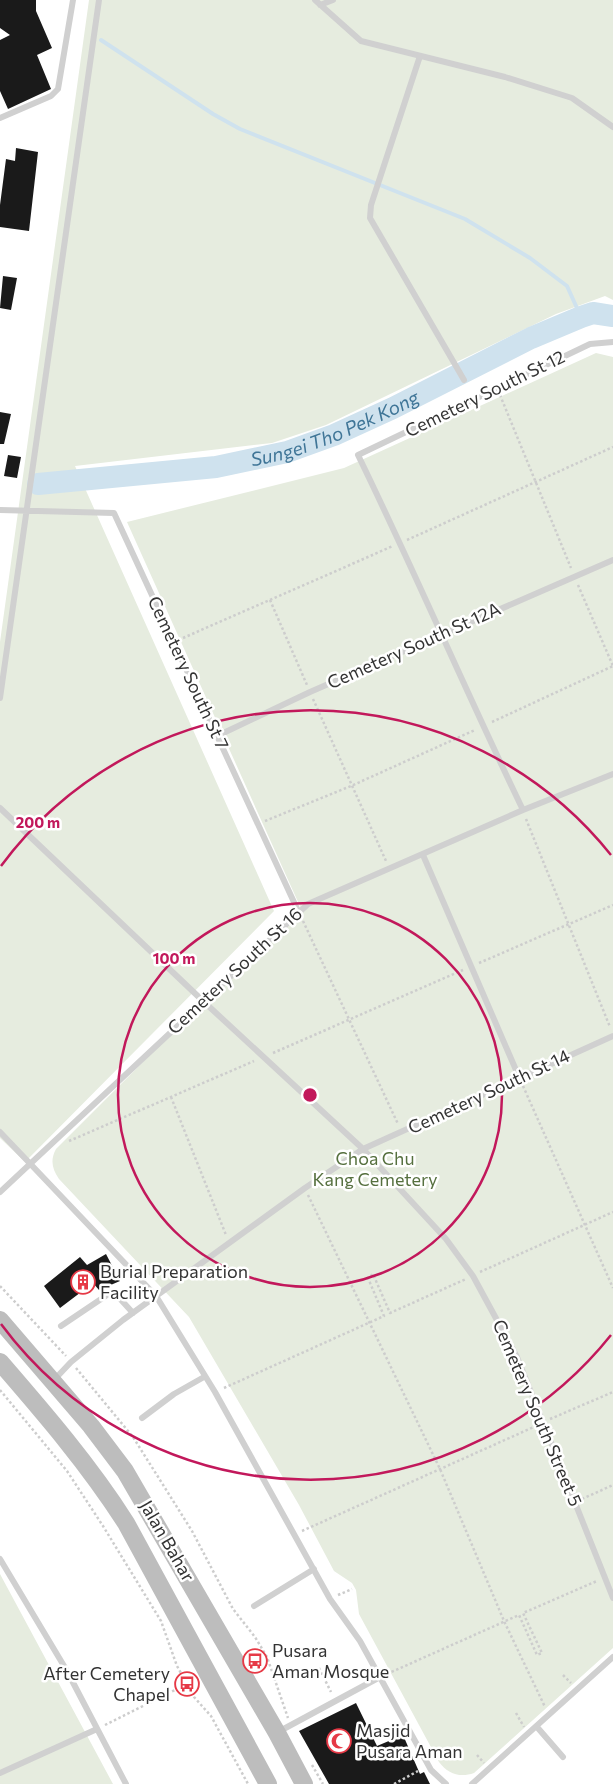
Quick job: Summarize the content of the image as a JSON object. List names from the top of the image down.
{
  "streets": {
    "main road": ["Jalan Bahar"],
    "lane": [
      "Cemetery South St 12",
      "Cemetery South St 12A",
      "Cemetery South St 7",
      "Cemetery South St 16",
      "Cemetery South St 14",
      "Cemetery South Street 5"
    ]
  },
  "crossings": [
    ["Cemetery South St 12A", "Cemetery South St 7"],
    ["Cemetery South St 7", "Cemetery South St 16"],
    ["Cemetery South St 16", "Cemetery South Street 5"],
    ["Cemetery South St 14", "Cemetery South Street 5"],
    ["Cemetery South St 14", "Jalan Bahar"]
  ],
  "water": ["Sungei Tho Pek Kong"],
  "parks": ["Choa Chu Kang Cemetery"],
  "places": {
    "building": ["Burial Preparation Facility"],
    "bus stop": ["Pusara Aman Mosque", "After Cemetery Chapel"],
    "mosque": ["Masjid Pusara Aman"]
  },
  "rings": ["200 m", "100 m"]
}
